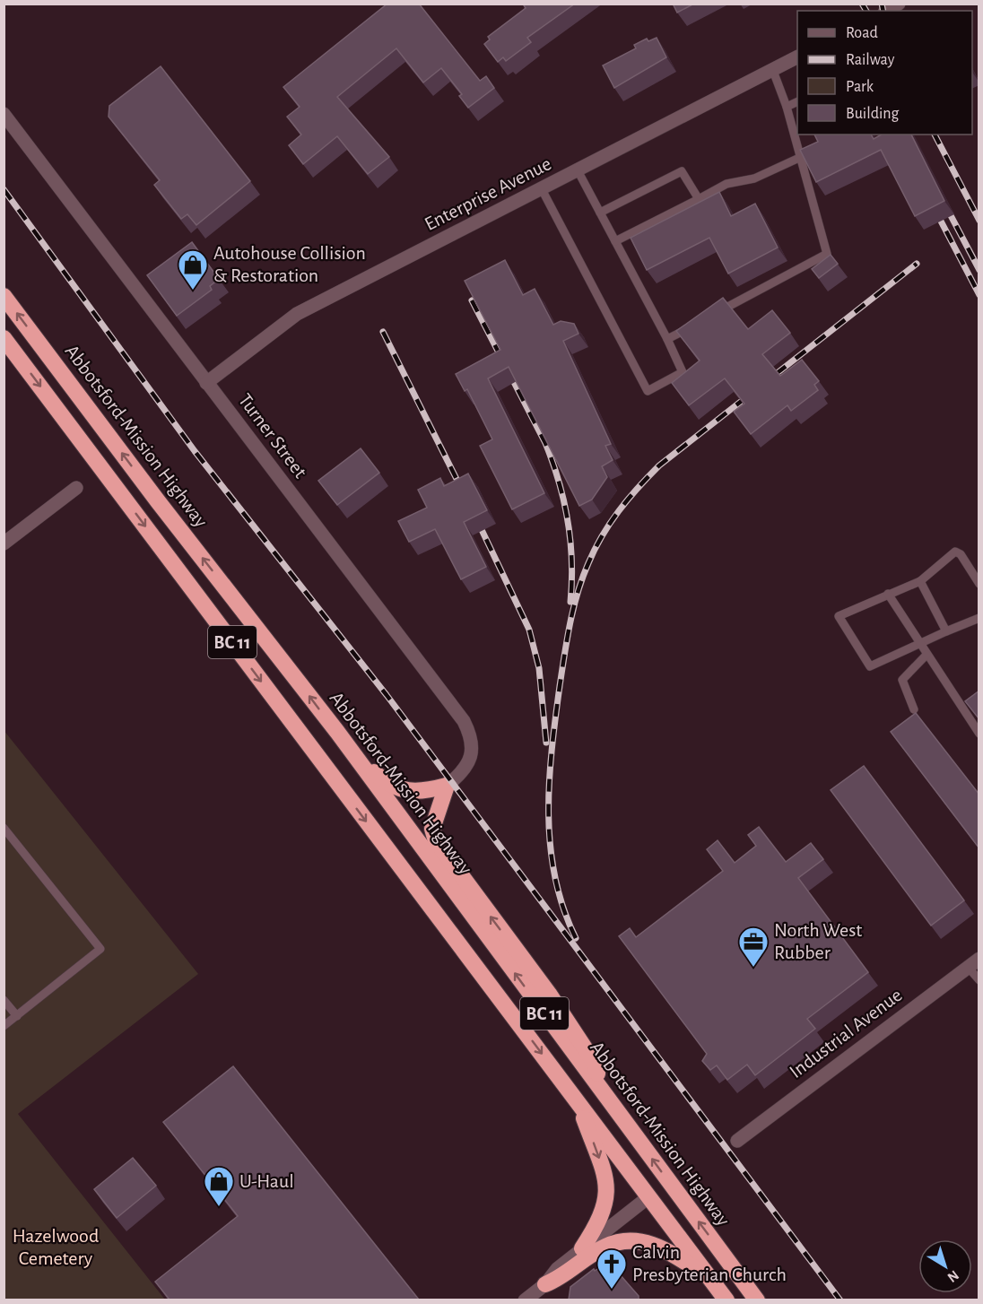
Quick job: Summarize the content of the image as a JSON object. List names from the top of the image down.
{
  "streets": {
    "highway": ["Abbotsford-Mission Highway", "BC 11"],
    "street": ["Enterprise Avenue", "Turner Street", "Industrial Avenue"]
  },
  "crossings": [
    ["Enterprise Avenue", "Turner Street"]
  ],
  "parks": ["Hazelwood Cemetery"],
  "places": {
    "shop": ["Autohouse Collision & Restoration", "U-Haul"],
    "office": ["North West Rubber"],
    "church": ["Calvin Presbyterian Church"]
  },
  "legend": [
    "Road",
    "Railway",
    "Park",
    "Building"
  ],
  "north": "bottom right"
}
